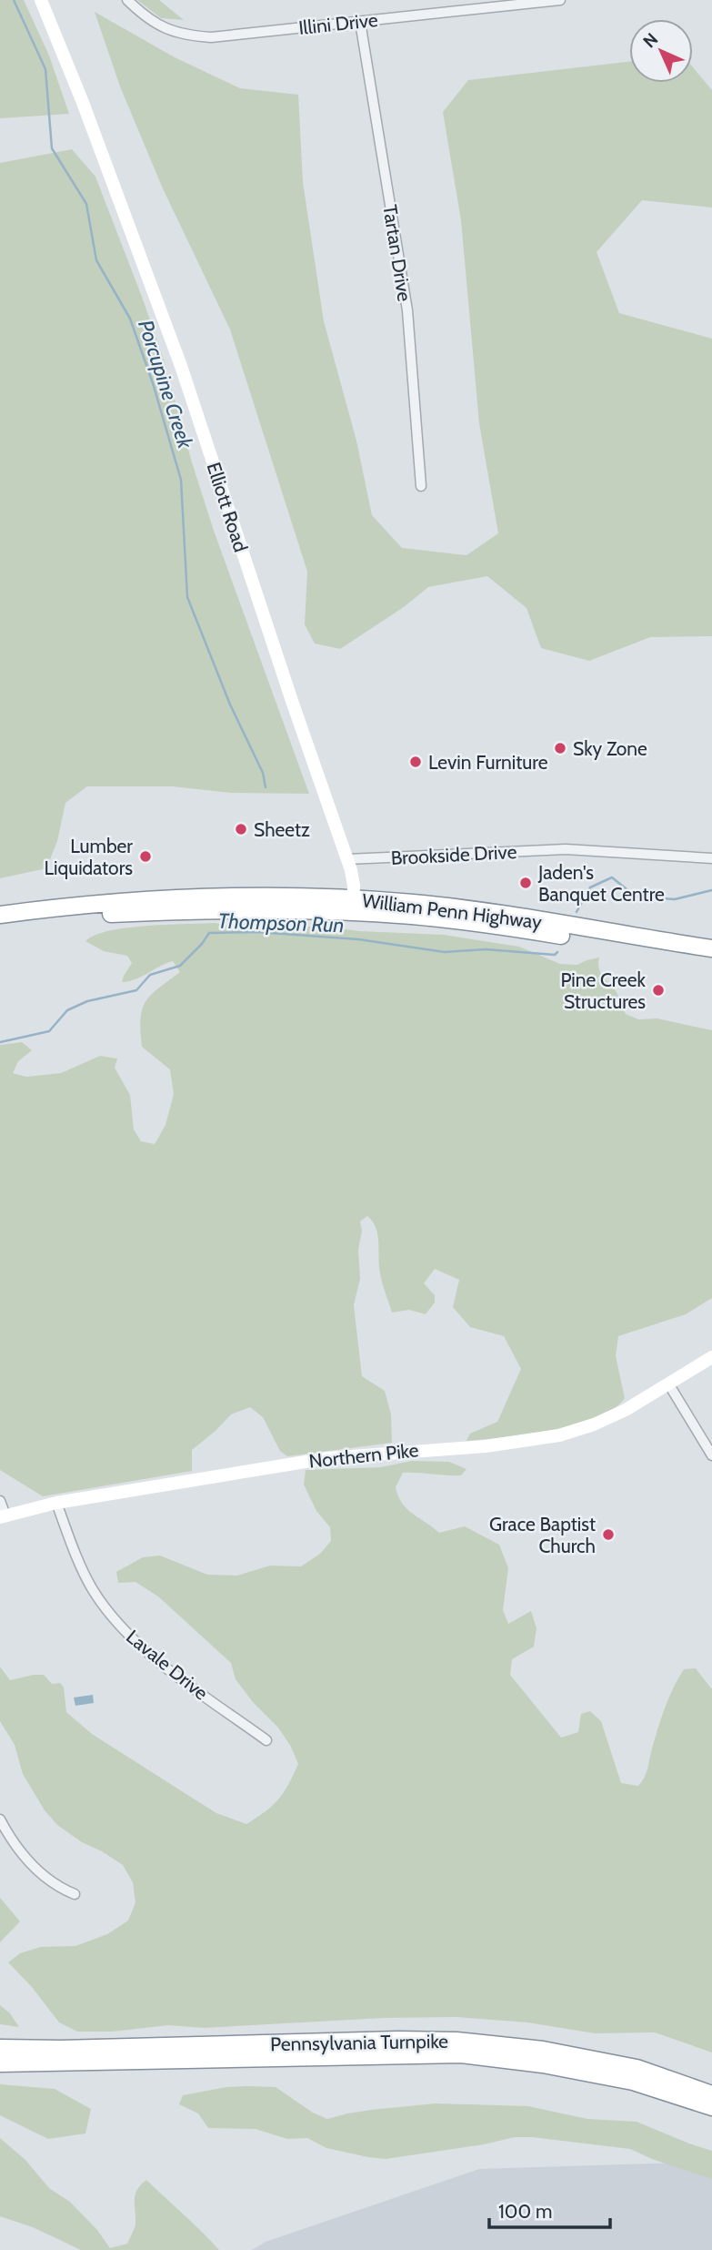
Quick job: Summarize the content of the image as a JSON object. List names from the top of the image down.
{
  "streets": {
    "highway": ["William Penn Highway", "Pennsylvania Turnpike"],
    "street": [
      "Illini Drive",
      "Tartan Drive",
      "Elliott Road",
      "Brookside Drive",
      "Northern Pike",
      "Lavale Drive"
    ]
  },
  "crossings": [
    ["Illini Drive", "Tartan Drive"],
    ["Elliott Road", "Brookside Drive"],
    ["Elliott Road", "William Penn Highway"],
    ["Northern Pike", "Lavale Drive"]
  ],
  "water": ["Porcupine Creek", "Thompson Run"],
  "places": [
    "Sky Zone",
    "Levin Furniture",
    "Sheetz",
    "Lumber Liquidators",
    "Jaden's Banquet Centre",
    "Pine Creek Structures",
    "Grace Baptist Church"
  ],
  "scale_bar": "100 m",
  "north": "top left"
}
